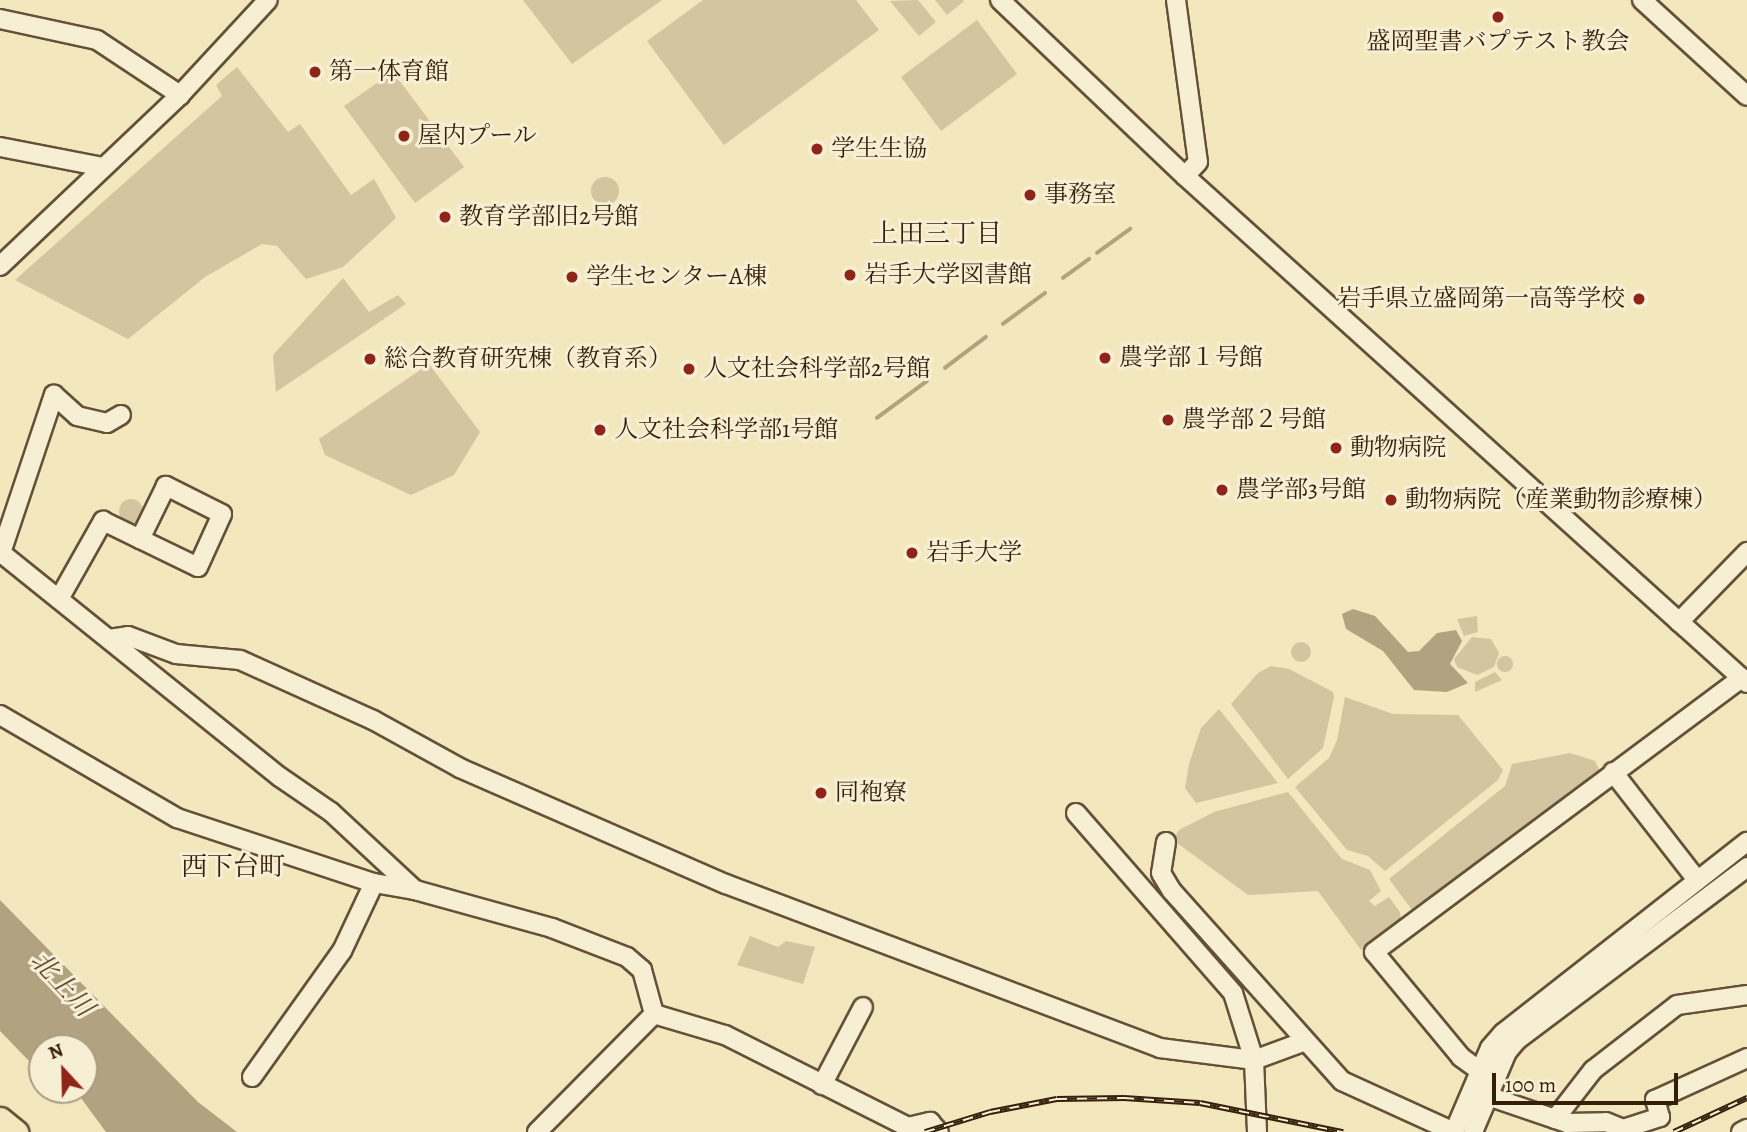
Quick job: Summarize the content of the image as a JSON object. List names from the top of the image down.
{
  "districts": ["上田三丁目", "西下台町"],
  "water": ["北上川"],
  "places": [
    "盛岡聖書バプテスト教会",
    "第一体育館",
    "屋内プール",
    "学生生協",
    "事務室",
    "教育学部旧2号館",
    "岩手大学図書館",
    "学生センターA棟",
    "岩手県立盛岡第一高等学校",
    "農学部１号館",
    "総合教育研究棟（教育系）",
    "人文社会科学部2号館",
    "農学部２号館",
    "人文社会科学部1号館",
    "動物病院",
    "農学部3号館",
    "動物病院（産業動物診療棟）",
    "岩手大学",
    "同袍寮"
  ],
  "scale_bar": "100 m",
  "north": "top"
}
